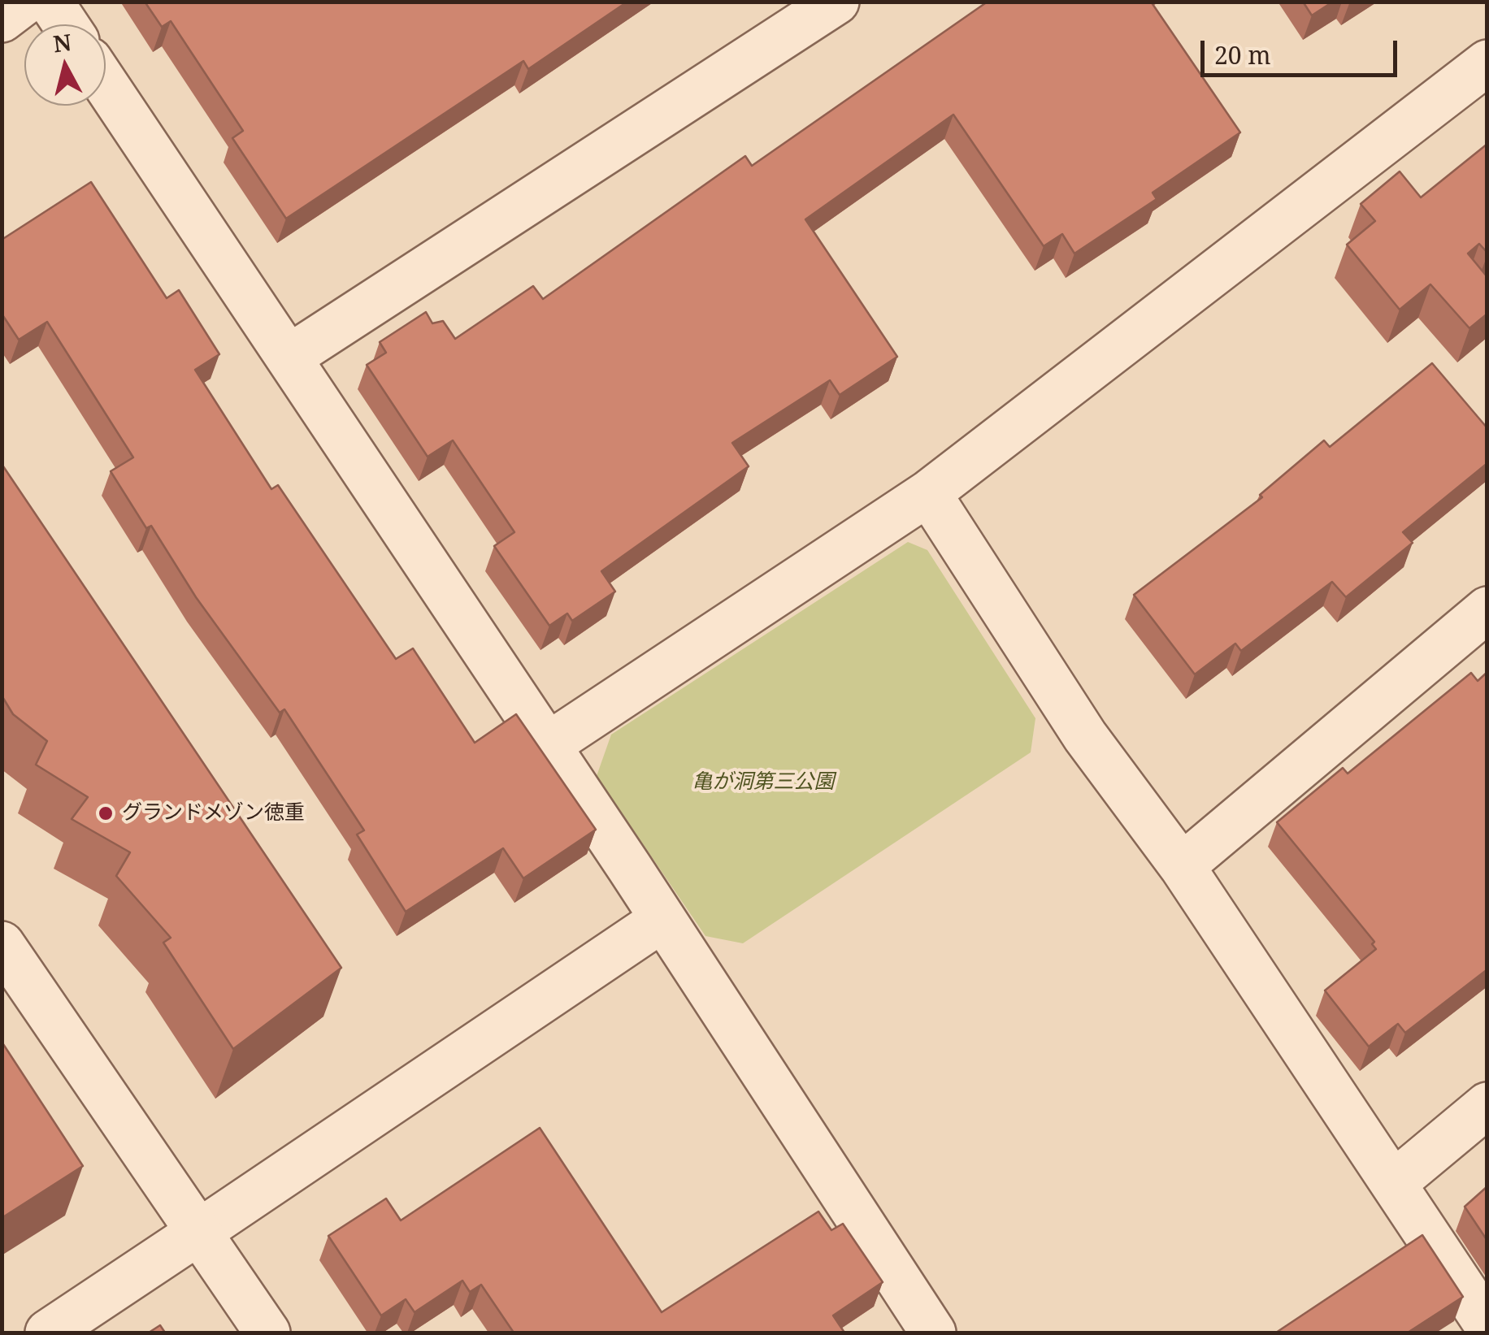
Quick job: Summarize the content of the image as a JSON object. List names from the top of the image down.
{
  "parks": ["亀が洞第三公園"],
  "places": ["グランドメゾン徳重"],
  "scale_bar": "20 m",
  "north": "top"
}
